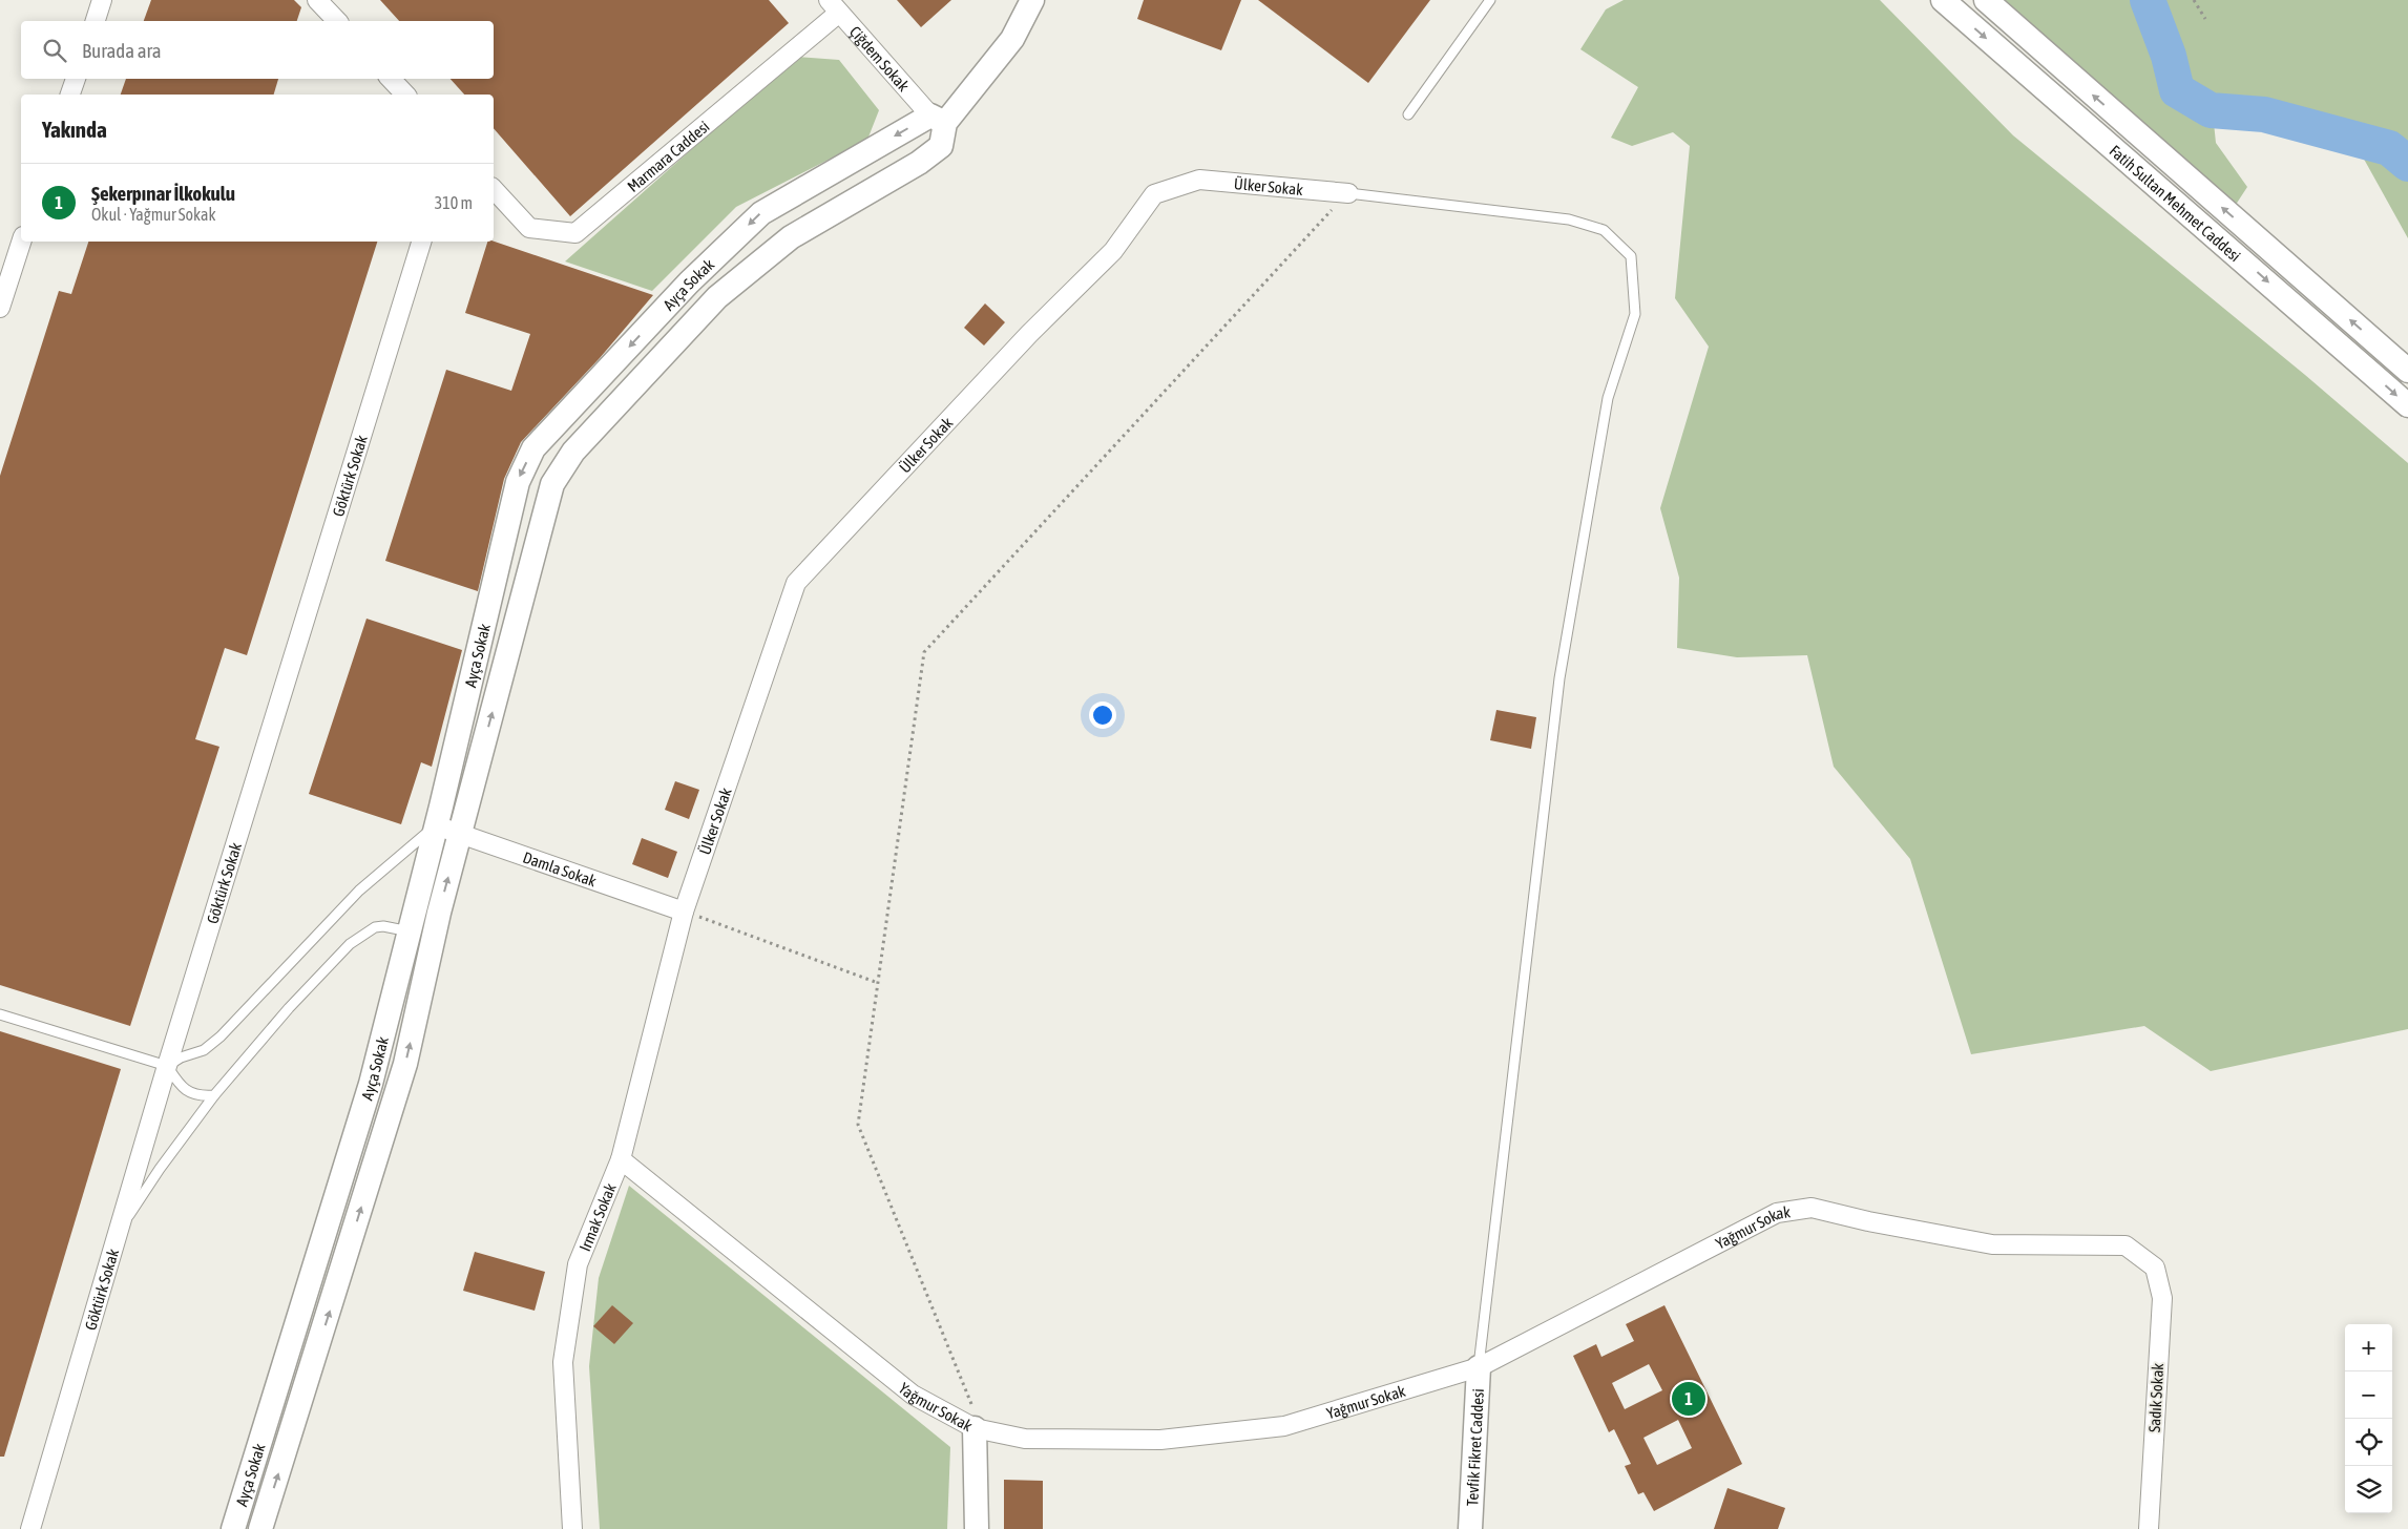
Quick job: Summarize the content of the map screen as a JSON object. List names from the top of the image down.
{
  "streets": {
    "street": [
      "Çiğdem Sokak",
      "Marmara Caddesi",
      "Ülker Sokak",
      "Fatih Sultan Mehmet Caddesi",
      "Ayça Sokak",
      "Göktürk Sokak",
      "Damla Sokak",
      "Irmak Sokak",
      "Yağmur Sokak",
      "Sadık Sokak",
      "Tevfik Fikret Caddesi"
    ]
  },
  "crossings": [
    ["Çiğdem Sokak", "Marmara Caddesi"],
    ["Çiğdem Sokak", "Ayça Sokak"],
    ["Ülker Sokak", "Damla Sokak"],
    ["Ülker Sokak", "Irmak Sokak"],
    ["Ayça Sokak", "Damla Sokak"],
    ["Damla Sokak", "Irmak Sokak"],
    ["Irmak Sokak", "Yağmur Sokak"],
    ["Yağmur Sokak", "Sadık Sokak"],
    ["Yağmur Sokak", "Tevfik Fikret Caddesi"]
  ],
  "page": {
    "search": "Burada ara",
    "heading": "Yakında",
    "list": [
      {
        "mark": "1",
        "name": "Şekerpınar İlkokulu",
        "note": "Okul · Yağmur Sokak",
        "value": "310 m"
      }
    ],
    "map_buttons": ["+", "−"],
    "pins": "1"
  }
}
